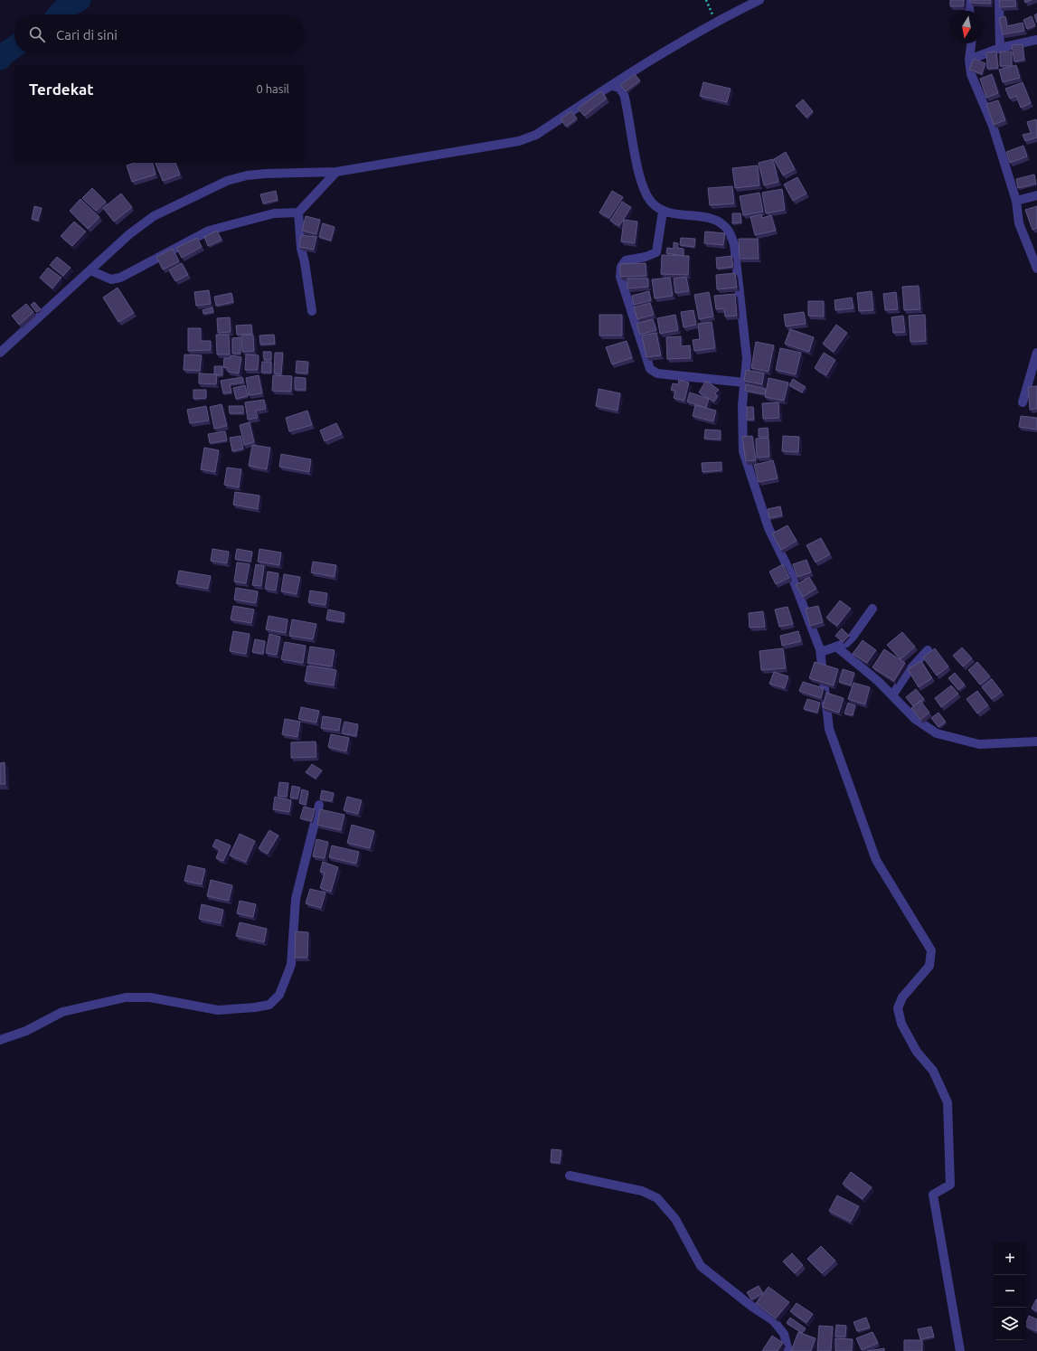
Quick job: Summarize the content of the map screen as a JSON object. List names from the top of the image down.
{
  "north": "bottom",
  "page": {
    "search": "Cari di sini",
    "heading": ["Terdekat", "0 hasil"],
    "map_buttons": ["+", "−"]
  }
}
